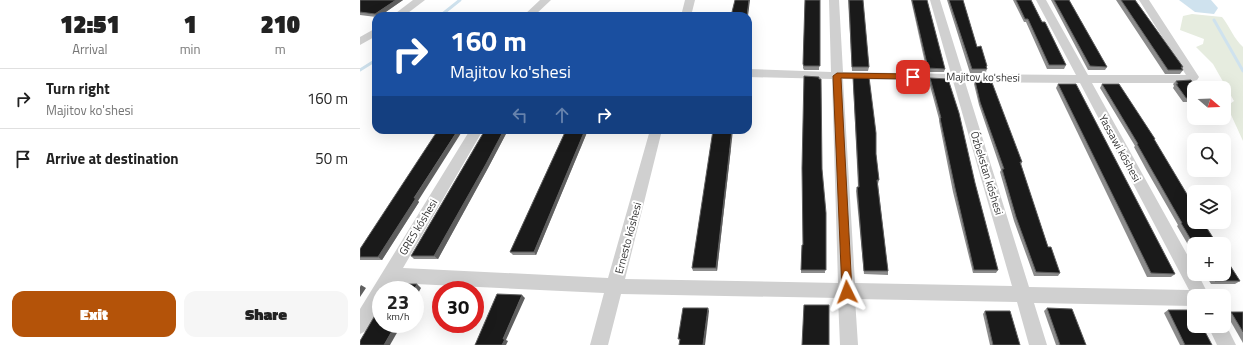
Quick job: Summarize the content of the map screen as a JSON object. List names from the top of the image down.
{
  "streets": {
    "street": [
      "Majitov ko'shesi",
      "Yassawi kóshesi",
      "Ózbekstan kóshesi",
      "GRES kóshesi",
      "Ernesto kóshesi"
    ]
  },
  "crossings": [
    ["Majitov ko'shesi", "Yassawi kóshesi"],
    ["Majitov ko'shesi", "Ózbekstan kóshesi"]
  ],
  "north": "right",
  "page": {
    "eta": [
      "12:51",
      "Arrival",
      "1",
      "min",
      "210",
      "m"
    ],
    "turn": ["160 m", "Majitov ko'shesi"],
    "list": [
      {
        "name": "Turn right",
        "note": "Majitov ko'shesi",
        "value": "160 m"
      },
      {
        "name": "Arrive at destination",
        "value": "50 m"
      }
    ],
    "map_buttons": ["+", "−"],
    "speed": "23 km/h",
    "limit": "30",
    "buttons": ["Exit", "Share"]
  }
}
